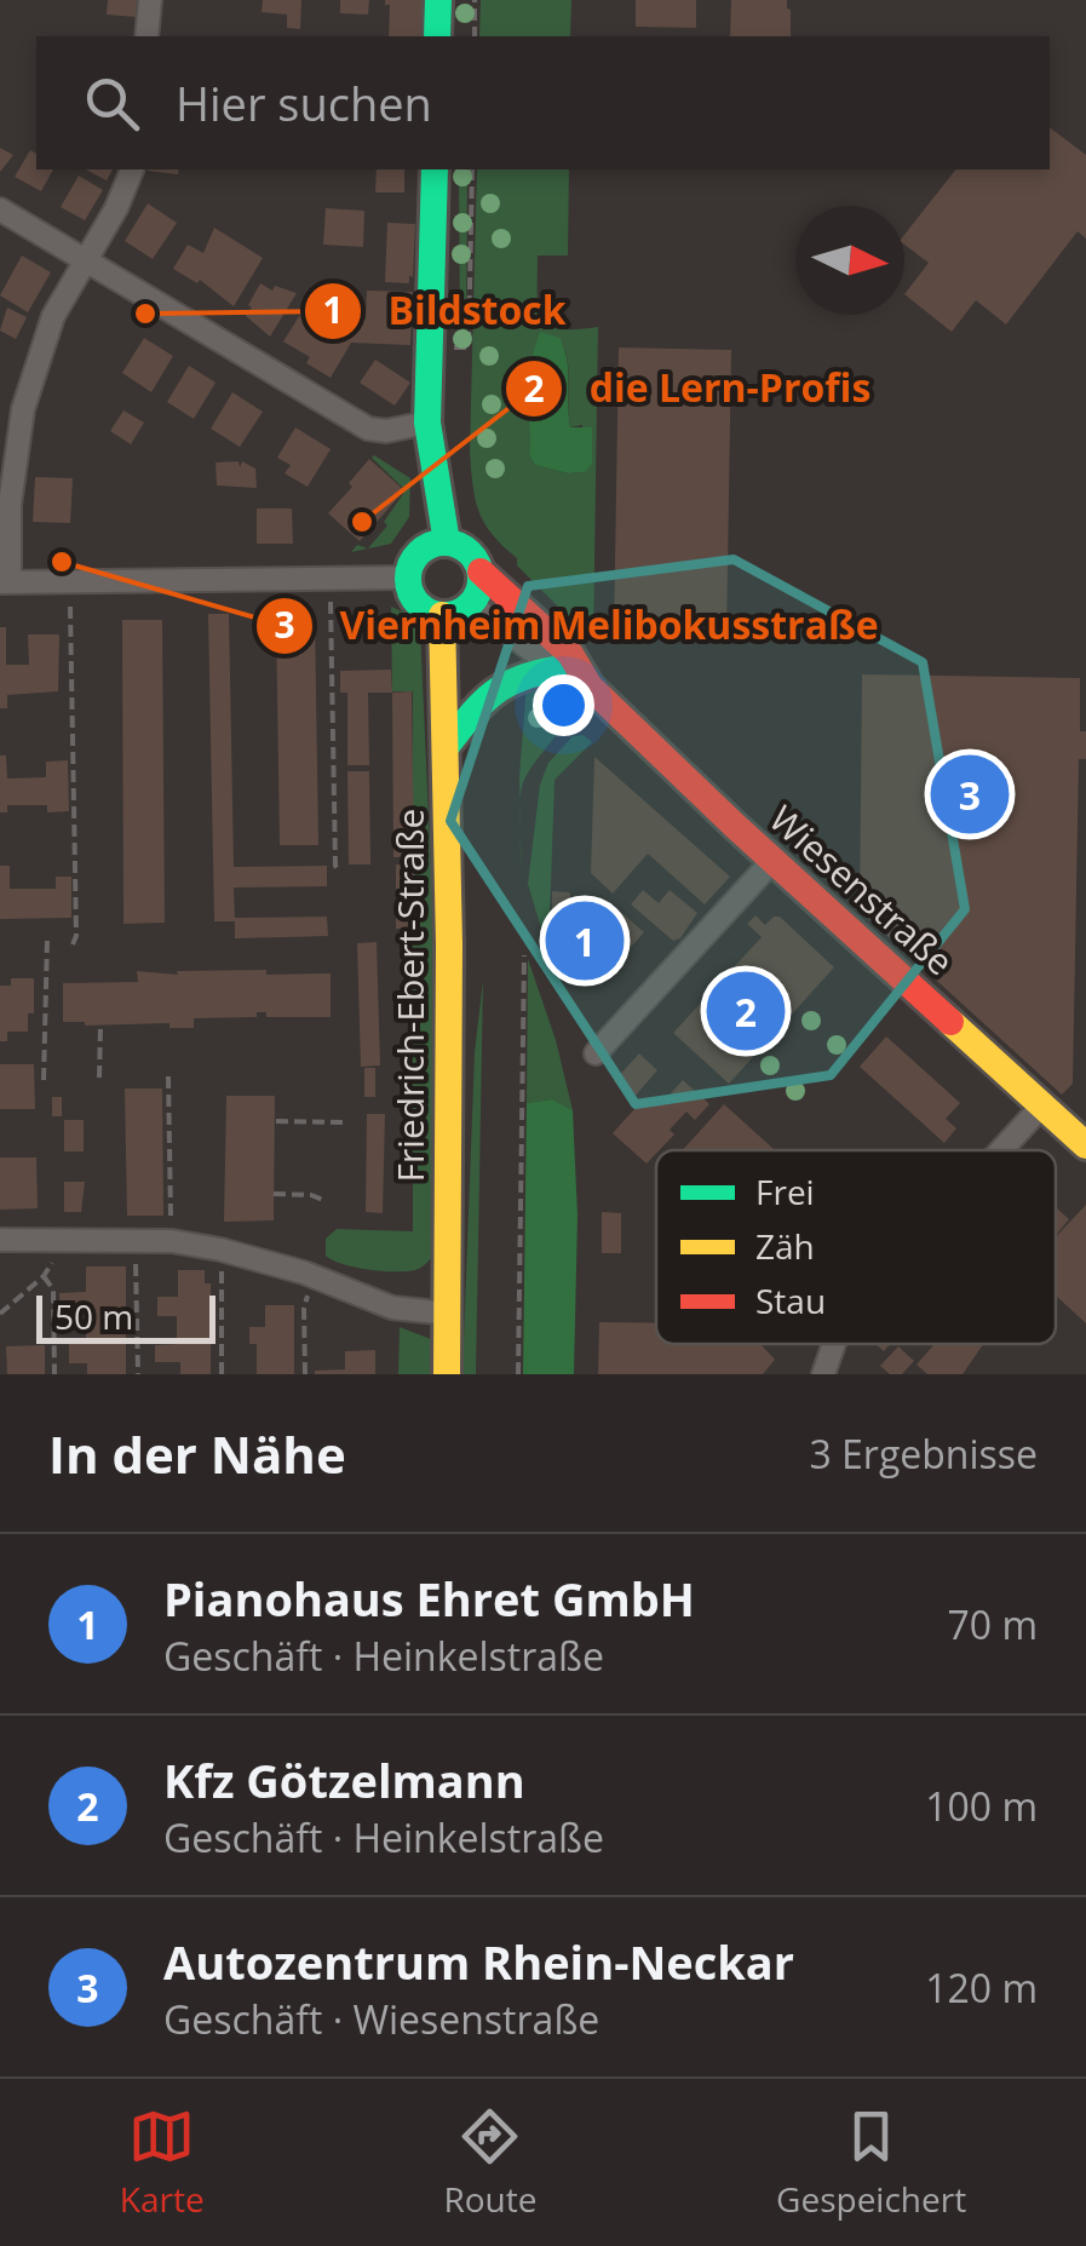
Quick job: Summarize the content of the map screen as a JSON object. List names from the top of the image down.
{
  "streets": {
    "street": ["Wiesenstraße", "Friedrich-Ebert-Straße"]
  },
  "crossings": [
    ["Wiesenstraße", "Friedrich-Ebert-Straße"]
  ],
  "places": ["Bildstock", "die Lern-Profis", "Viernheim Melibokusstraße"],
  "legend": ["Frei", "Zäh", "Stau"],
  "scale_bar": "50 m",
  "north": "right",
  "page": {
    "search": "Hier suchen",
    "pins": ["3", "1", "2"],
    "scale": "50 m",
    "heading": ["In der Nähe", "3 Ergebnisse"],
    "list": [
      {
        "mark": "1",
        "name": "Pianohaus Ehret GmbH",
        "note": "Geschäft · Heinkelstraße",
        "value": "70 m"
      },
      {
        "mark": "2",
        "name": "Kfz Götzelmann",
        "note": "Geschäft · Heinkelstraße",
        "value": "100 m"
      },
      {
        "mark": "3",
        "name": "Autozentrum Rhein-Neckar",
        "note": "Geschäft · Wiesenstraße",
        "value": "120 m"
      }
    ],
    "nav": ["Karte", "Route", "Gespeichert"]
  }
}
